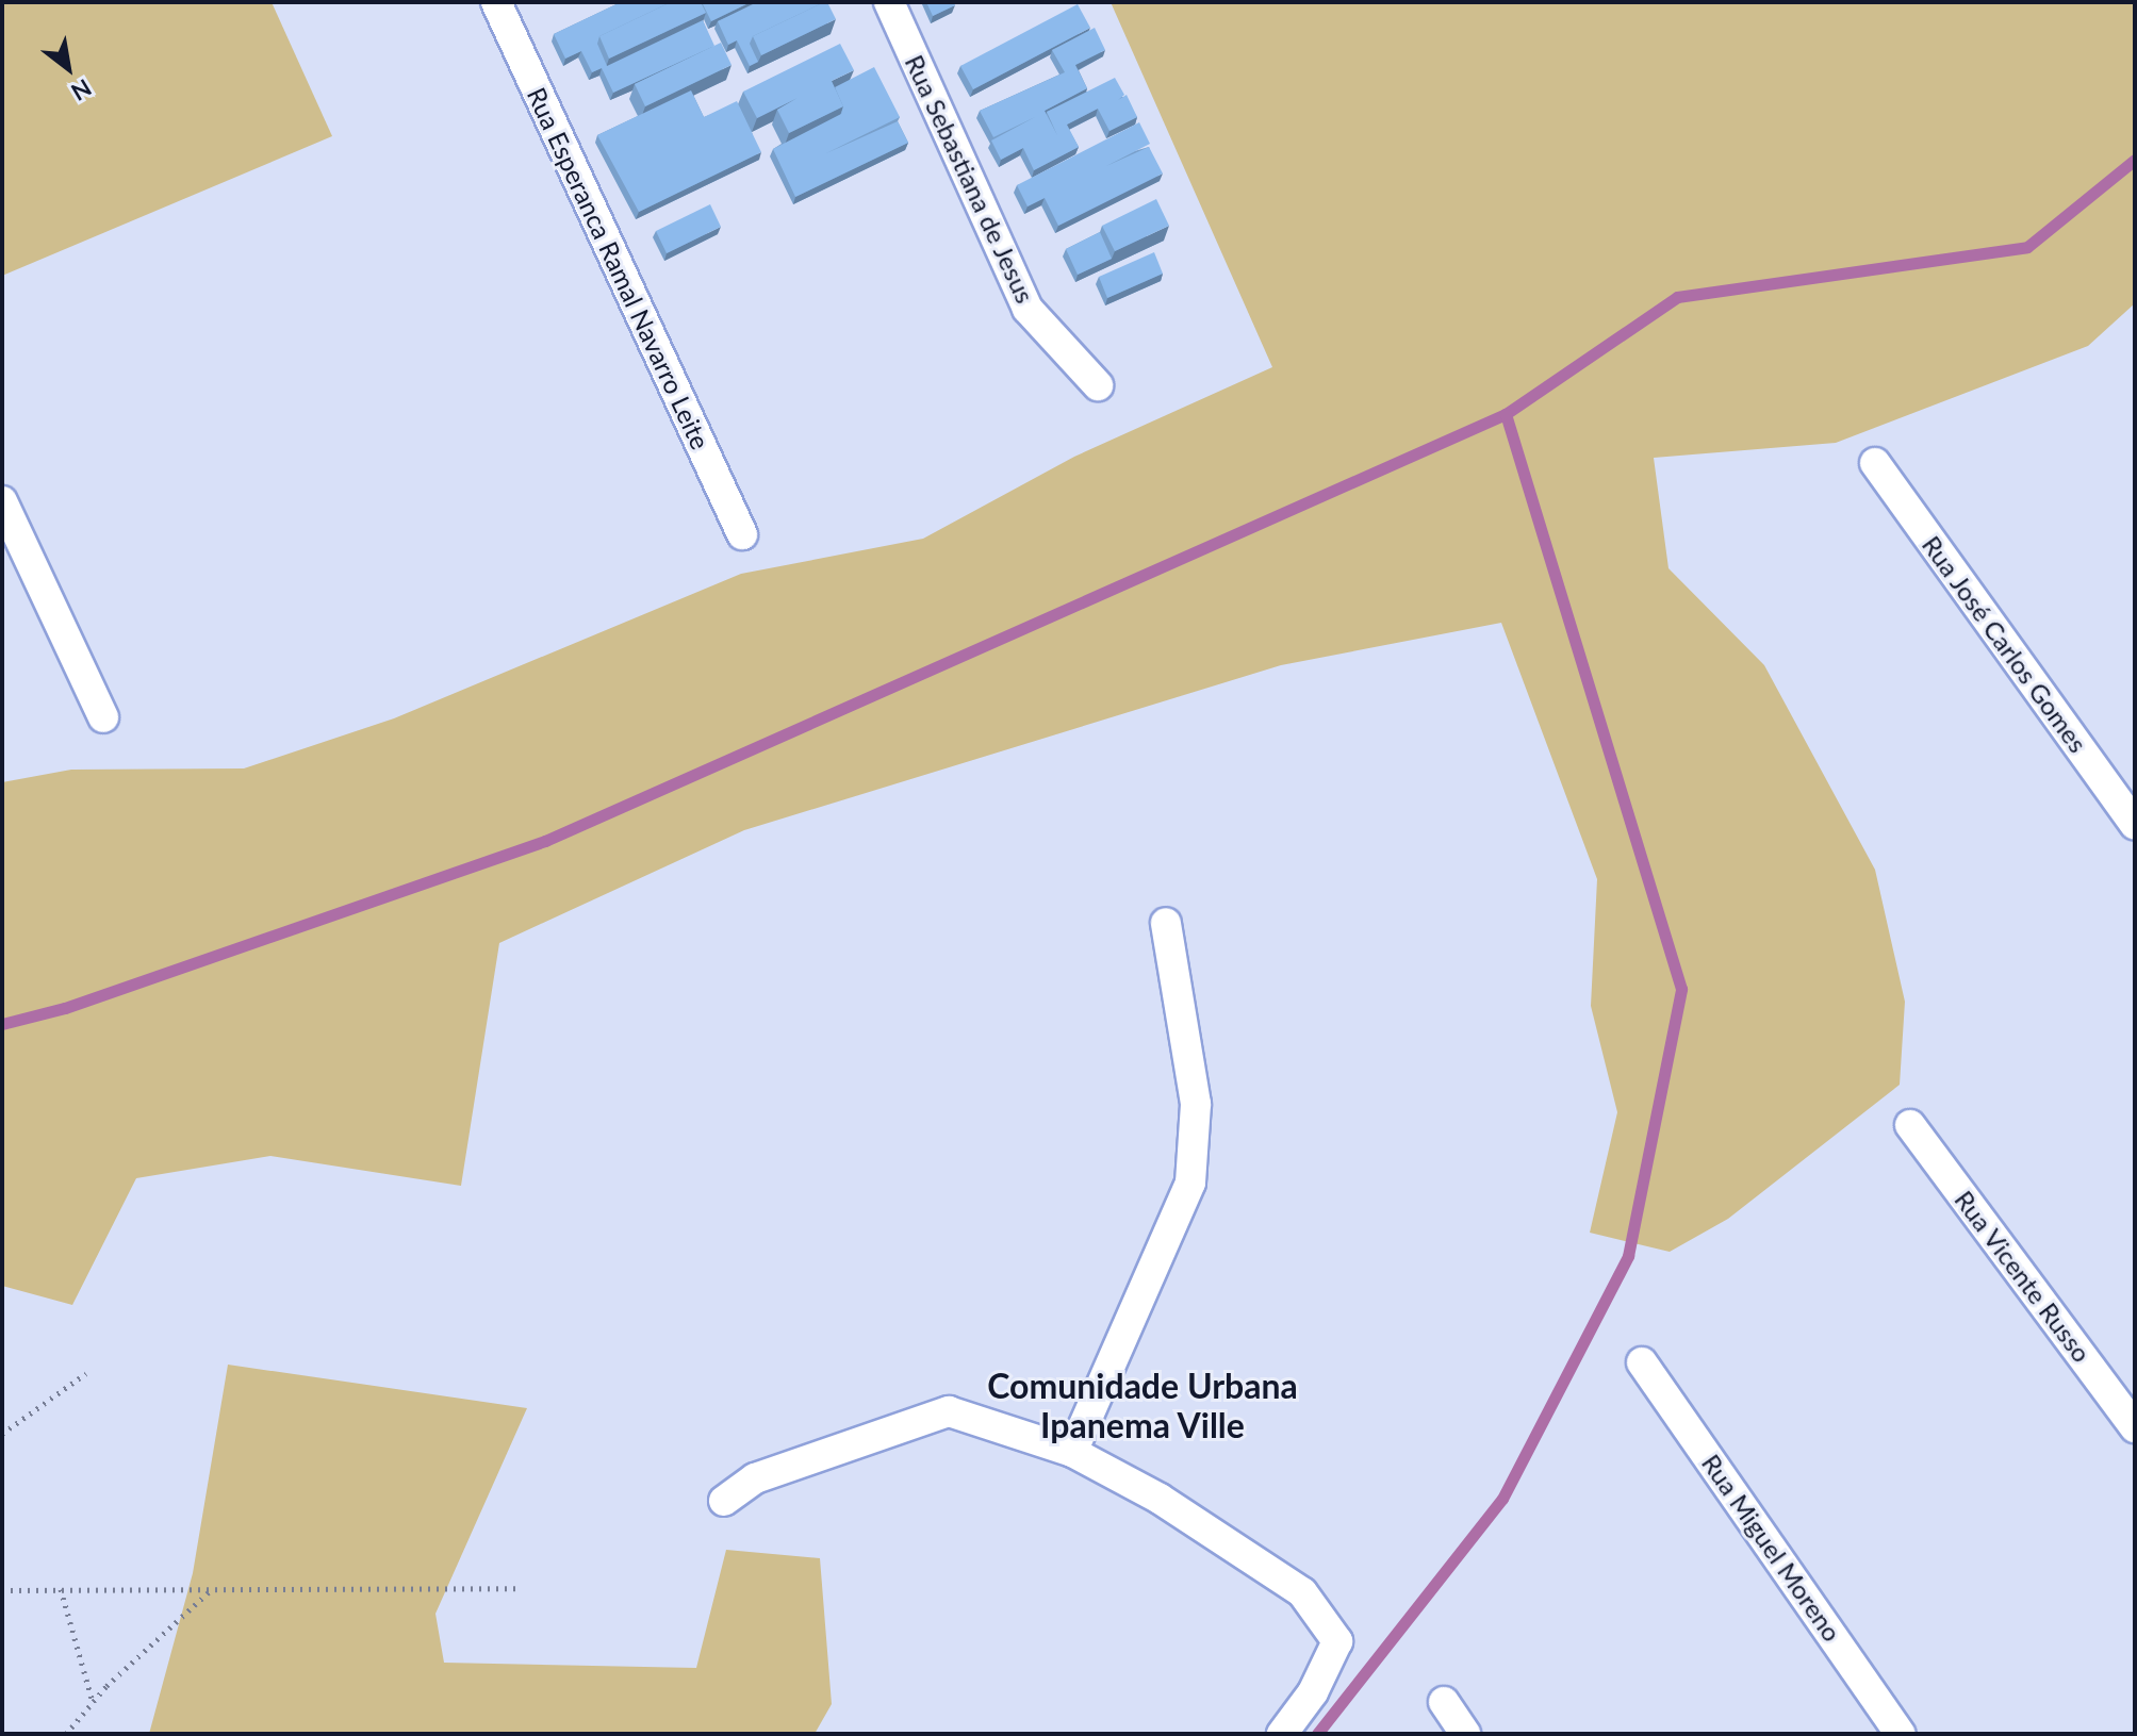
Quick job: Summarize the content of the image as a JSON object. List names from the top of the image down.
{
  "streets": {
    "street": [
      "Rua Sebastiana de Jesus",
      "Rua Esperanca Ramal Navarro Leite",
      "Rua José Carlos Gomes",
      "Rua Vicente Russo",
      "Rua Miguel Moreno"
    ]
  },
  "districts": ["Comunidade Urbana Ipanema Ville"],
  "north": "bottom right"
}
